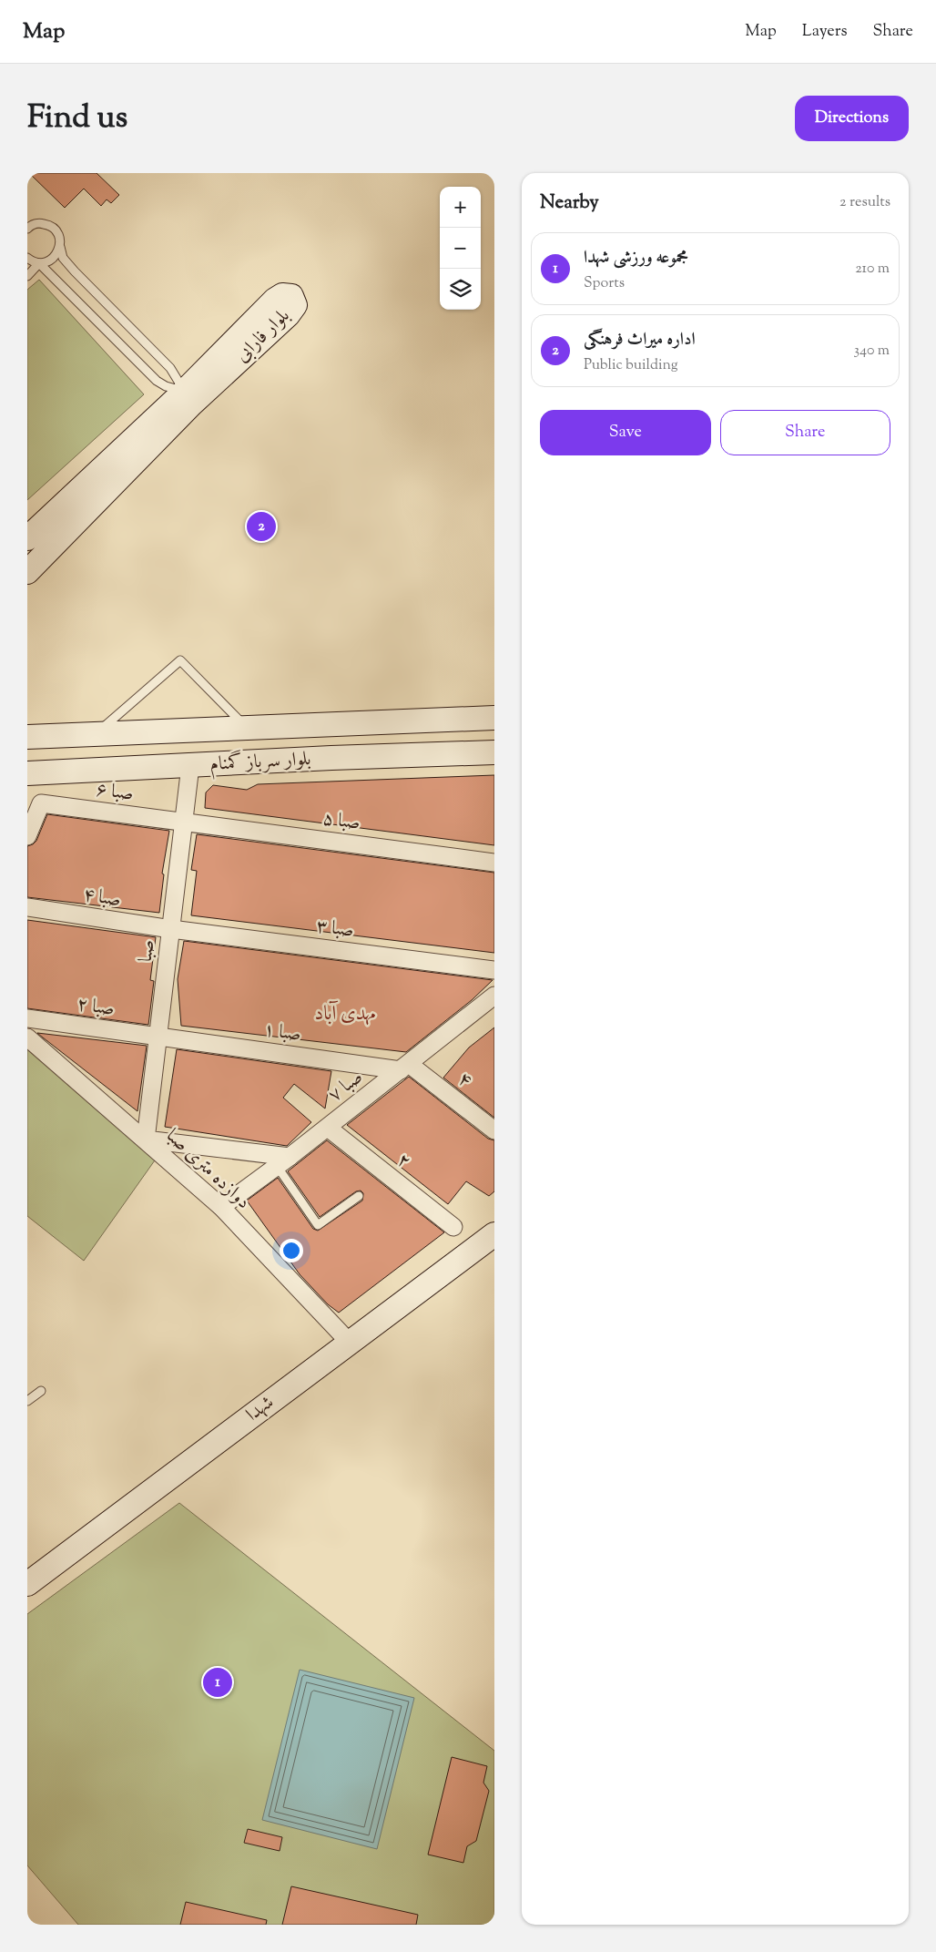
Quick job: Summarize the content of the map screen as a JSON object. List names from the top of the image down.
{
  "streets": {
    "main road": ["بلوار سرباز گمنام", "شهدا"],
    "street": [
      "صبا ۶",
      "صبا ۵",
      "صبا ۴",
      "صبا ۳",
      "صبا",
      "صبا ۲",
      "صبا ۱",
      "۴",
      "صبا ۷",
      "۲",
      "دوازده متری صبا"
    ]
  },
  "crossings": [
    ["بلوار سرباز گمنام", "صبا"],
    ["صبا ۶", "صبا ۵"],
    ["صبا ۶", "صبا"],
    ["صبا ۵", "صبا"],
    ["صبا ۴", "صبا ۳"],
    ["صبا ۴", "صبا"],
    ["صبا ۳", "صبا"],
    ["صبا", "صبا ۲"],
    ["صبا", "صبا ۱"],
    ["صبا", "دوازده متری صبا"],
    ["صبا ۲", "صبا ۱"],
    ["صبا ۱", "۴"],
    ["صبا ۱", "صبا ۷"],
    ["۴", "صبا ۷"],
    ["صبا ۷", "۲"],
    ["صبا ۷", "دوازده متری صبا"],
    ["دوازده متری صبا", "شهدا"]
  ],
  "districts": ["مهدی آباد"],
  "page": {
    "header": "Map",
    "nav": ["Map", "Layers", "Share"],
    "title": "Find us",
    "buttons": [
      "Directions",
      ["Save", "Share"]
    ],
    "heading": ["Nearby", "2 results"],
    "map_buttons": ["+", "−"],
    "list": [
      {
        "mark": "1",
        "name": "مجموعه ورزشی شهدا",
        "note": "Sports",
        "value": "210 m"
      },
      {
        "mark": "2",
        "name": "اداره میراث فرهنگی",
        "note": "Public building",
        "value": "340 m"
      }
    ],
    "pins": ["2", "1"]
  }
}
